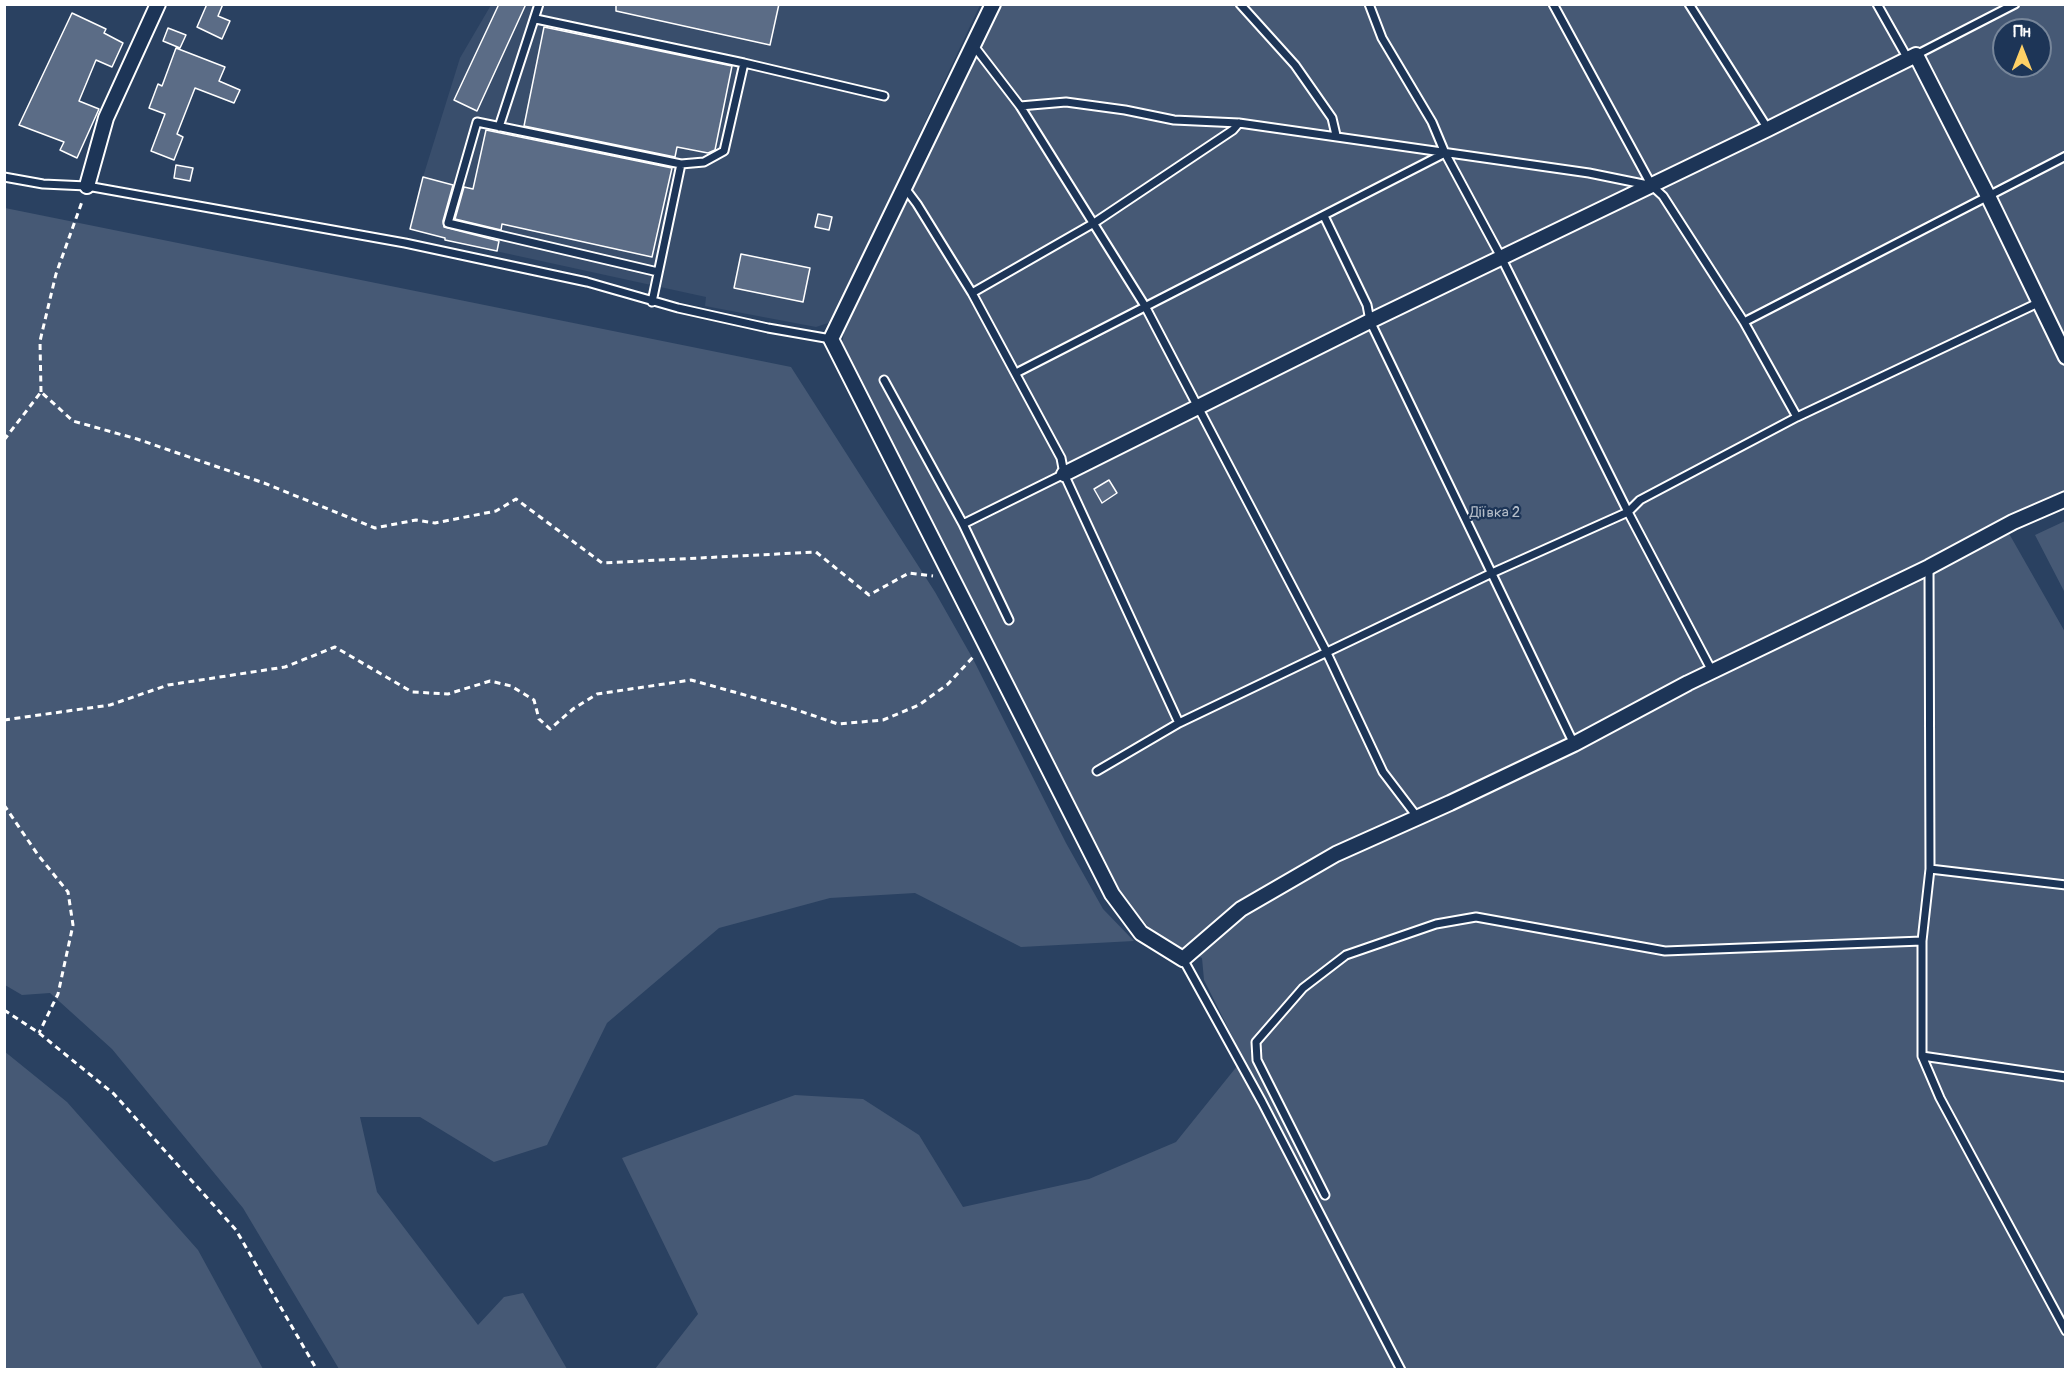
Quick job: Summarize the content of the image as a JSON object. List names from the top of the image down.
{
  "parks": ["Діївка 2"],
  "north": "top"
}
